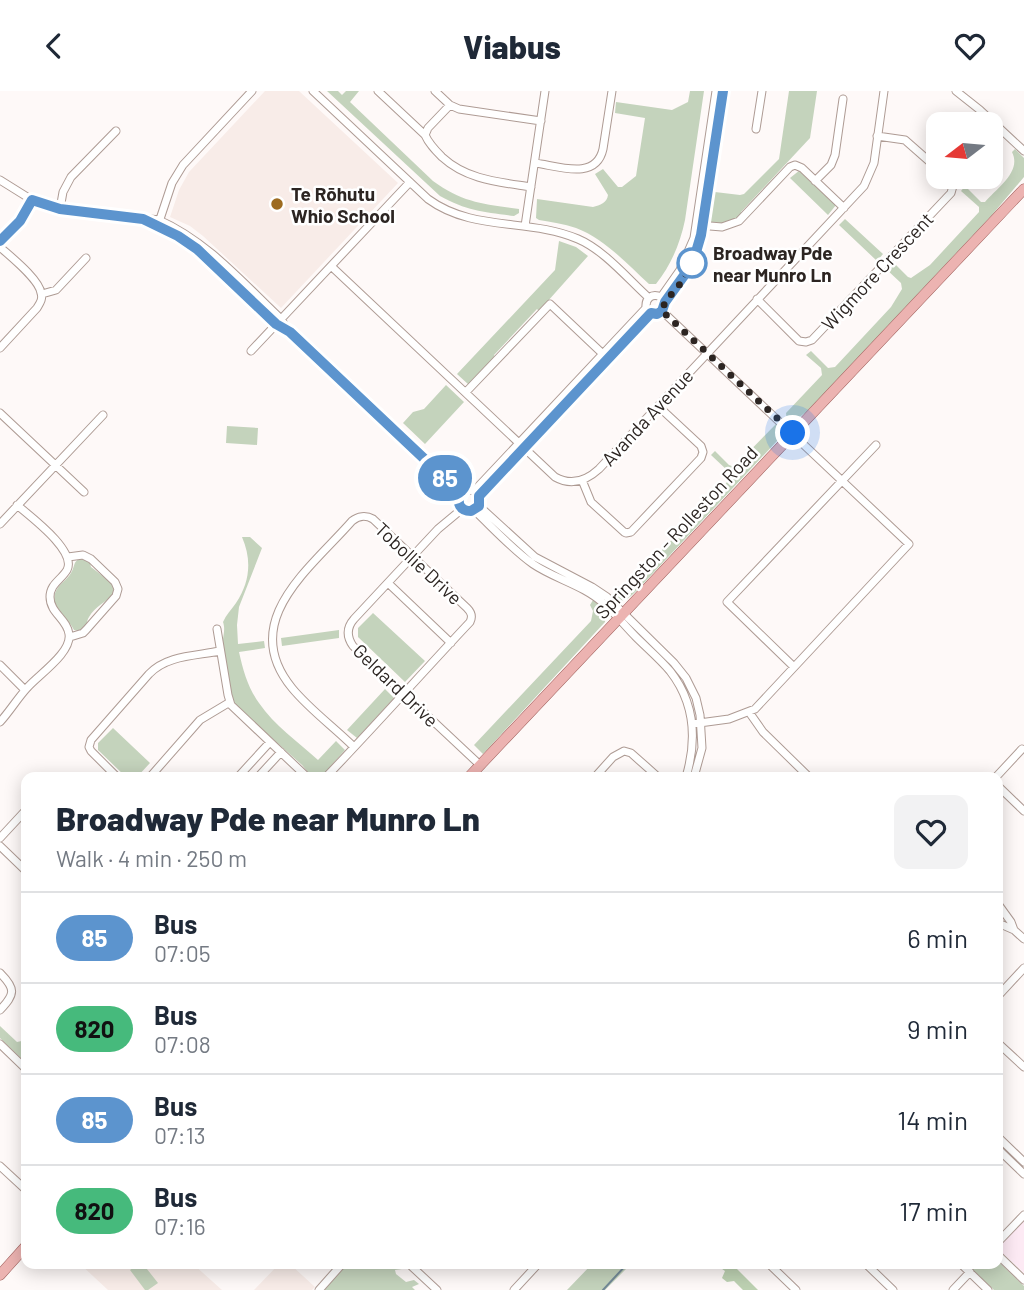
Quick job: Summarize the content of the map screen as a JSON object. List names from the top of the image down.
{
  "streets": {
    "main road": ["Springston - Rolleston Road"],
    "street": [
      "Wigmore Crescent",
      "Avanda Avenue",
      "Tobollie Drive",
      "Geldard Drive"
    ]
  },
  "crossings": [
    ["Wigmore Crescent", "Avanda Avenue"],
    ["Springston - Rolleston Road", "Geldard Drive"],
    ["Tobollie Drive", "Geldard Drive"]
  ],
  "places": ["Te Rōhutu Whio School", "Broadway Pde near Munro Ln"],
  "lines": ["bus line 85"],
  "north": "left",
  "page": {
    "header": "Viabus",
    "on_map": "85",
    "heading": ["Broadway Pde near Munro Ln", "Walk · 4 min · 250 m"],
    "list": [
      {
        "mark": "85",
        "name": "Bus",
        "note": "07:05",
        "value": "6 min"
      },
      {
        "mark": "820",
        "name": "Bus",
        "note": "07:08",
        "value": "9 min"
      },
      {
        "mark": "85",
        "name": "Bus",
        "note": "07:13",
        "value": "14 min"
      },
      {
        "mark": "820",
        "name": "Bus",
        "note": "07:16",
        "value": "17 min"
      }
    ]
  }
}
